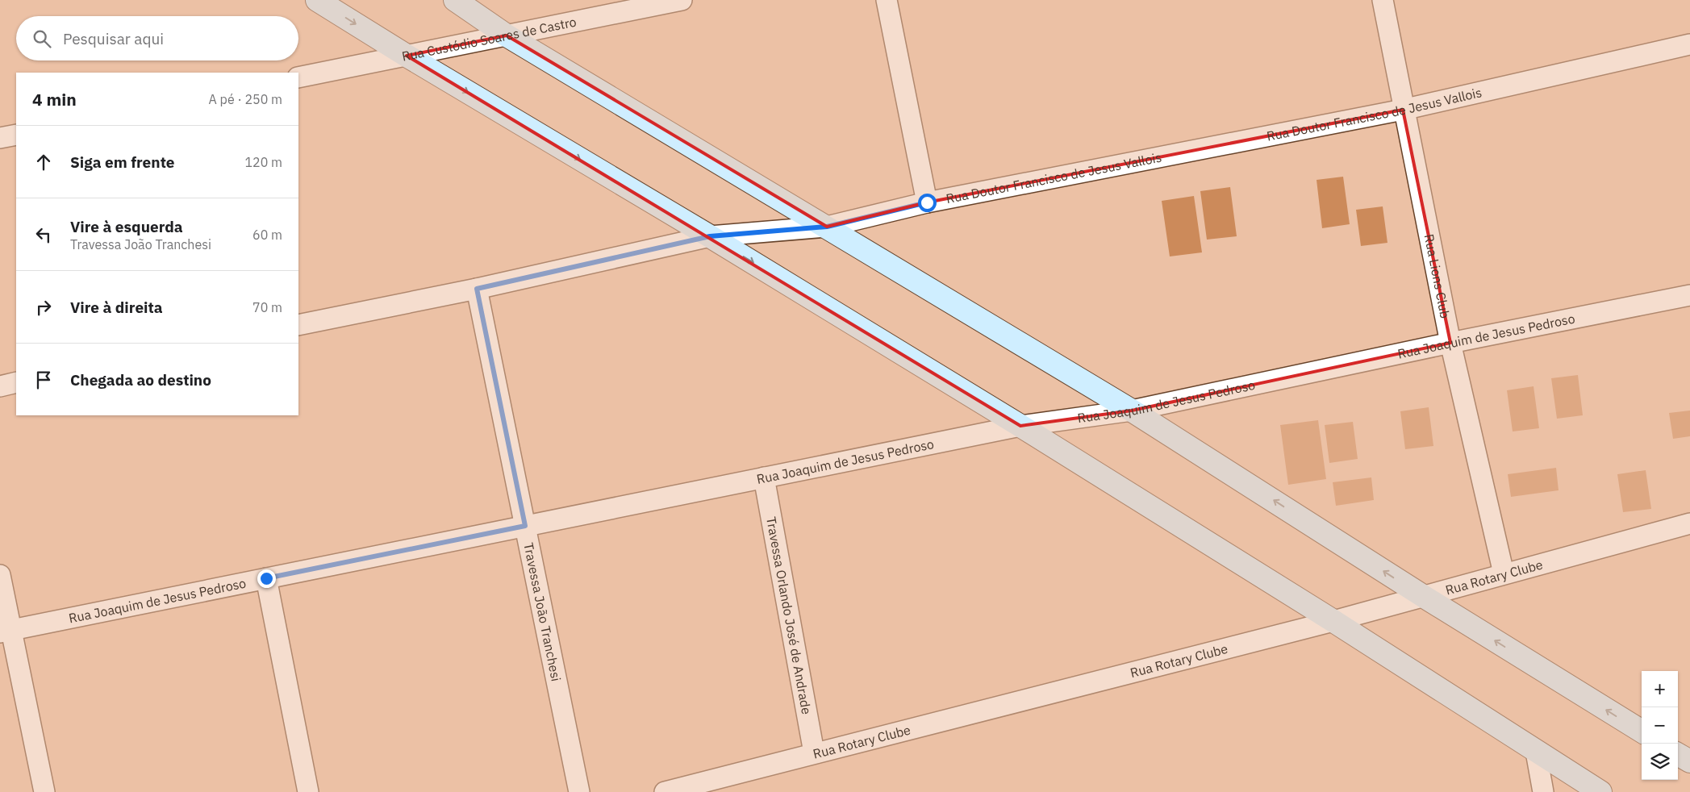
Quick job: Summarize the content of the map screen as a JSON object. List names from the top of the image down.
{
  "streets": {
    "street": [
      "Rua Custódio Soares de Castro",
      "Rua Doutor Francisco de Jesus Vallois",
      "Rua Lions Club",
      "Rua Joaquim de Jesus Pedroso",
      "Rua Rotary Clube",
      "Travessa João Tranchesi",
      "Travessa Orlando José de Andrade"
    ]
  },
  "crossings": [
    ["Rua Doutor Francisco de Jesus Vallois", "Rua Lions Club"],
    ["Rua Doutor Francisco de Jesus Vallois", "Travessa João Tranchesi"],
    ["Rua Lions Club", "Rua Joaquim de Jesus Pedroso"],
    ["Rua Lions Club", "Rua Rotary Clube"],
    ["Rua Joaquim de Jesus Pedroso", "Travessa João Tranchesi"],
    ["Rua Joaquim de Jesus Pedroso", "Travessa Orlando José de Andrade"],
    ["Rua Rotary Clube", "Travessa Orlando José de Andrade"]
  ],
  "page": {
    "search": "Pesquisar aqui",
    "heading": ["4 min", "A pé · 250 m"],
    "list": [
      ["Siga em frente", "120 m"],
      ["Vire à esquerda", "Travessa João Tranchesi", "60 m"],
      ["Vire à direita", "70 m"],
      "Chegada ao destino"
    ],
    "map_buttons": ["+", "−"]
  }
}
